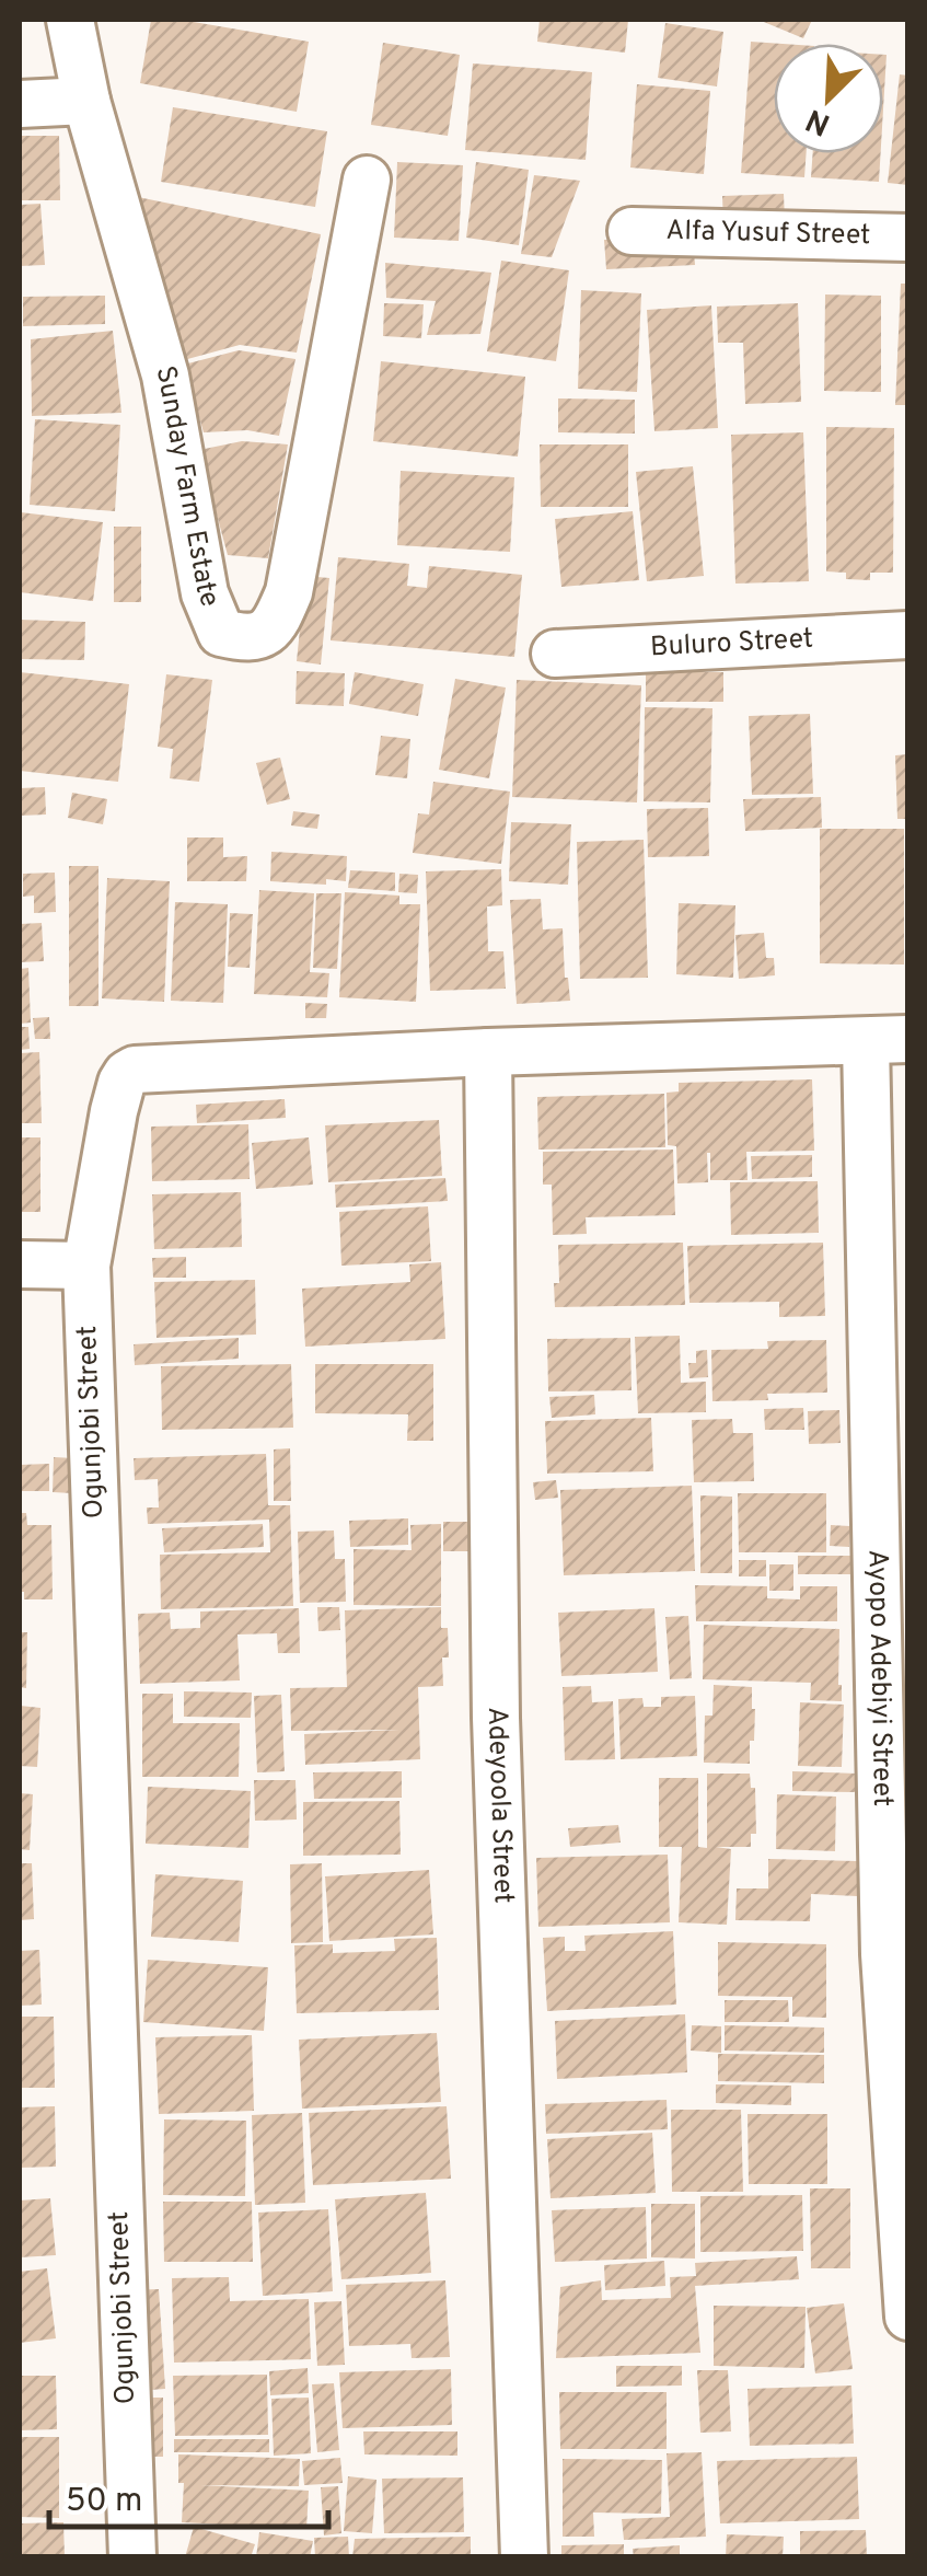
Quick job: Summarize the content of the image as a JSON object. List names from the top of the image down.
{
  "streets": {
    "street": [
      "Alfa Yusuf Street",
      "Sunday Farm Estate",
      "Buluro Street",
      "Ogunjobi Street",
      "Ayopo Adebiyi Street",
      "Adeyoola Street"
    ]
  },
  "crossings": [
    ["Ogunjobi Street", "Ayopo Adebiyi Street"],
    ["Ogunjobi Street", "Adeyoola Street"]
  ],
  "scale_bar": "50 m",
  "north": "bottom left"
}
